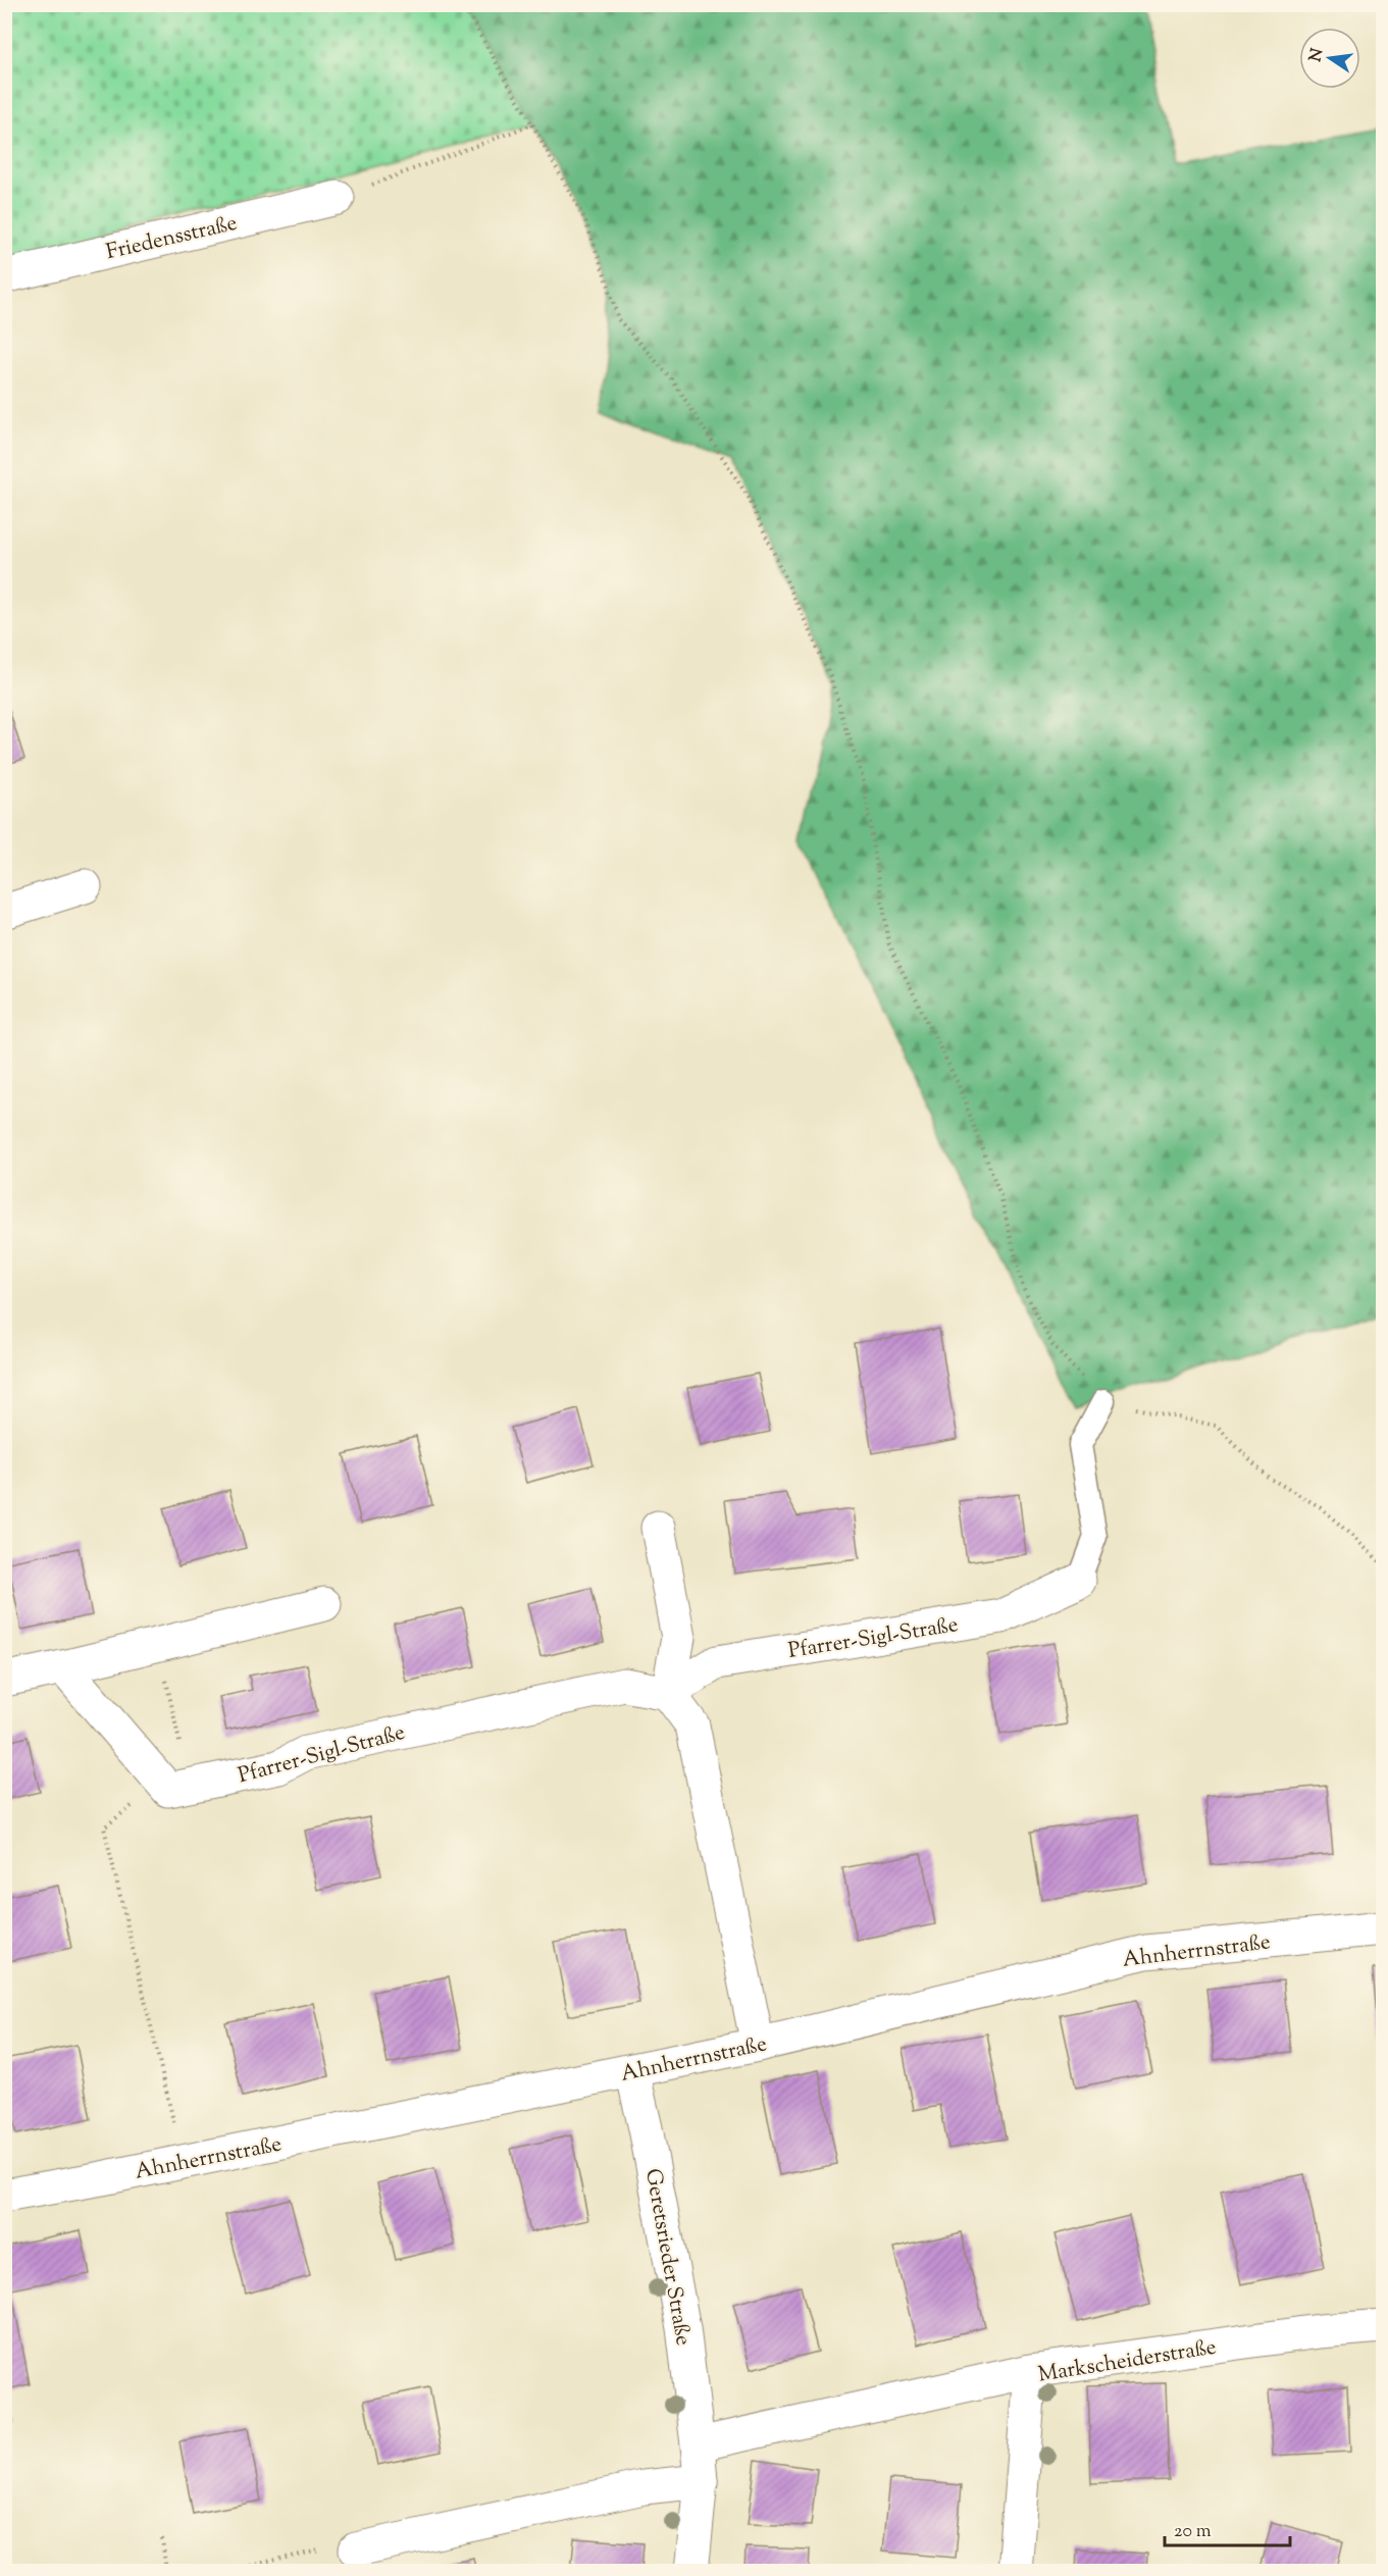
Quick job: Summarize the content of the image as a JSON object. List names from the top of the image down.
{
  "streets": {
    "street": [
      "Friedensstraße",
      "Pfarrer-Sigl-Straße",
      "Ahnherrnstraße",
      "Geretsrieder Straße",
      "Markscheiderstraße"
    ]
  },
  "crossings": [
    ["Ahnherrnstraße", "Geretsrieder Straße"]
  ],
  "scale_bar": "20 m",
  "north": "left"
}
